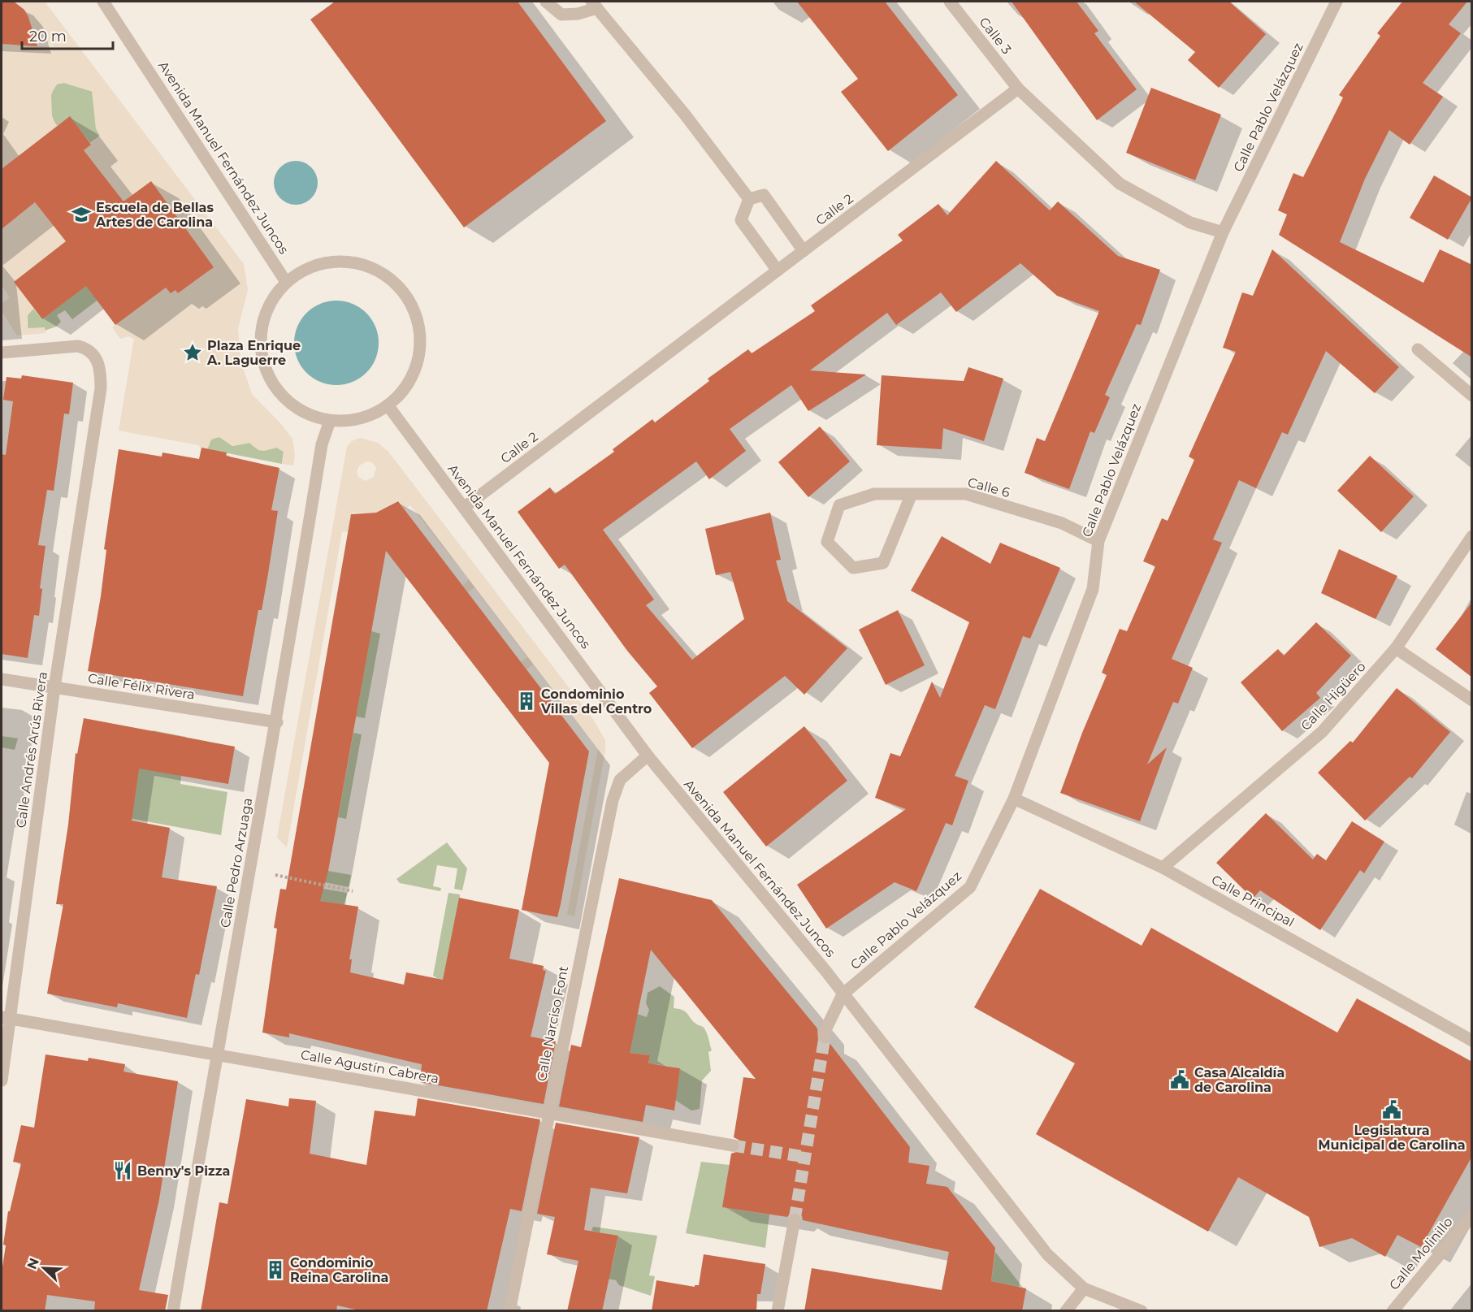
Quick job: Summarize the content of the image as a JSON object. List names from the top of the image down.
{
  "streets": {
    "street": [
      "Calle 3",
      "Calle Pablo Velázquez",
      "Avenida Manuel Fernández Juncos",
      "Calle 2",
      "Calle 6",
      "Calle Félix Rivera",
      "Calle Higüero",
      "Calle Andrés Arús Rivera",
      "Calle Pedro Arzuaga",
      "Calle Principal",
      "Calle Narciso Font",
      "Calle Agustín Cabrera",
      "Calle Molinillo"
    ]
  },
  "crossings": [
    ["Calle 3", "Calle 2"],
    ["Calle Pablo Velázquez", "Avenida Manuel Fernández Juncos"],
    ["Calle Pablo Velázquez", "Calle 6"],
    ["Calle Pablo Velázquez", "Calle Principal"],
    ["Avenida Manuel Fernández Juncos", "Calle 2"],
    ["Avenida Manuel Fernández Juncos", "Calle Pedro Arzuaga"],
    ["Avenida Manuel Fernández Juncos", "Calle Narciso Font"],
    ["Calle Félix Rivera", "Calle Andrés Arús Rivera"],
    ["Calle Félix Rivera", "Calle Pedro Arzuaga"],
    ["Calle Higüero", "Calle Principal"],
    ["Calle Andrés Arús Rivera", "Calle Agustín Cabrera"],
    ["Calle Pedro Arzuaga", "Calle Agustín Cabrera"],
    ["Calle Narciso Font", "Calle Agustín Cabrera"]
  ],
  "places": {
    "school or university": ["Escuela de Bellas Artes de Carolina"],
    "place": ["Plaza Enrique A. Laguerre"],
    "building": ["Condominio Villas del Centro", "Condominio Reina Carolina"],
    "public building": ["Casa Alcaldía de Carolina", "Legislatura Municipal de Carolina"],
    "restaurant": ["Benny's Pizza"]
  },
  "scale_bar": "20 m",
  "north": "top left"
}
